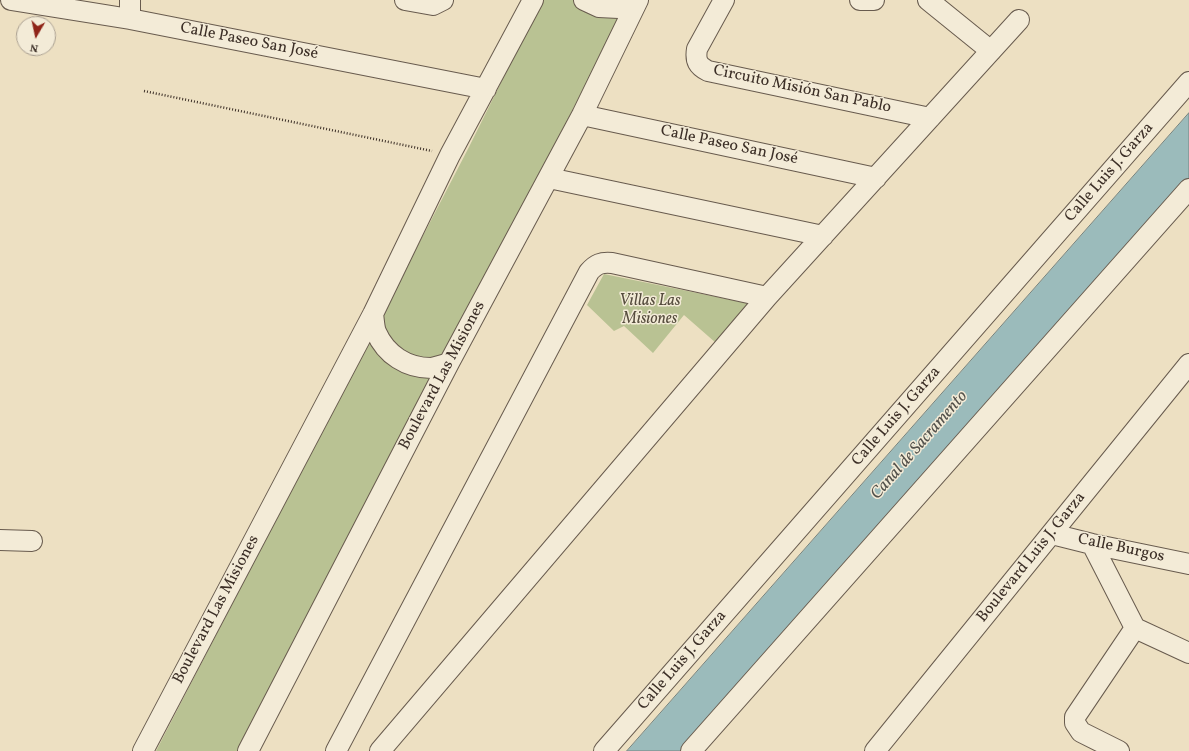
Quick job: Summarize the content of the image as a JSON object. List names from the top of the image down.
{
  "streets": {
    "street": [
      "Calle Paseo San José",
      "Circuito Misión San Pablo",
      "Calle Luis J. Garza",
      "Boulevard Las Misiones",
      "Calle Burgos",
      "Boulevard Luis J. Garza"
    ]
  },
  "crossings": [
    ["Calle Paseo San José", "Boulevard Las Misiones"],
    ["Calle Burgos", "Boulevard Luis J. Garza"]
  ],
  "water": ["Canal de Sacramento"],
  "parks": ["Villas Las Misiones"],
  "north": "bottom"
}
